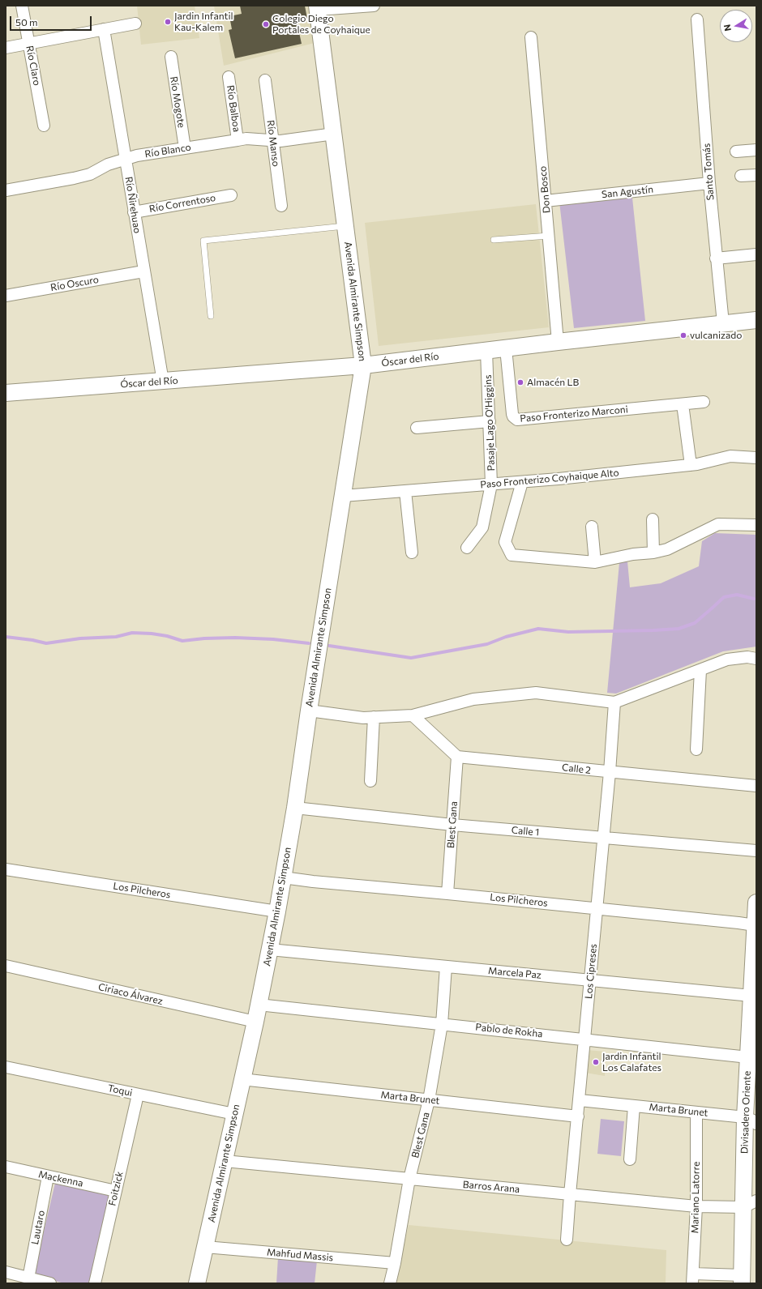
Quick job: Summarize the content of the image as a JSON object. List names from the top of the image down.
{
  "streets": {
    "street": [
      "Río Claro",
      "Río Mogote",
      "Río Balboa",
      "Río Manso",
      "Río Blanco",
      "Santo Tomás",
      "Don Bosco",
      "San Agustín",
      "Río Correntoso",
      "Río Ñirehuao",
      "Río Oscuro",
      "Avenida Almirante Simpson",
      "Óscar del Río",
      "Paso Fronterizo Marconi",
      "Pasaje Lago O'Higgins",
      "Paso Fronterizo Coyhaique Alto",
      "Calle 2",
      "Blest Gana",
      "Calle 1",
      "Los Pilcheros",
      "Los Cipreses",
      "Marcela Paz",
      "Ciriaco Álvarez",
      "Pablo de Rokha",
      "Toqui",
      "Marta Brunet",
      "Divisadero Oriente",
      "Mackenna",
      "Barros Arana",
      "Foitzick",
      "Mariano Latorre",
      "Lautaro",
      "Mahfud Massis"
    ]
  },
  "crossings": [
    ["Río Mogote", "Río Blanco"],
    ["Río Balboa", "Río Blanco"],
    ["Río Manso", "Río Blanco"],
    ["Río Blanco", "Río Ñirehuao"],
    ["Río Blanco", "Avenida Almirante Simpson"],
    ["Santo Tomás", "San Agustín"],
    ["Santo Tomás", "Óscar del Río"],
    ["Don Bosco", "San Agustín"],
    ["Don Bosco", "Óscar del Río"],
    ["Río Correntoso", "Río Ñirehuao"],
    ["Río Ñirehuao", "Río Oscuro"],
    ["Río Ñirehuao", "Óscar del Río"],
    ["Avenida Almirante Simpson", "Óscar del Río"],
    ["Avenida Almirante Simpson", "Paso Fronterizo Coyhaique Alto"],
    ["Avenida Almirante Simpson", "Calle 1"],
    ["Avenida Almirante Simpson", "Los Pilcheros"],
    ["Avenida Almirante Simpson", "Marcela Paz"],
    ["Avenida Almirante Simpson", "Ciriaco Álvarez"],
    ["Avenida Almirante Simpson", "Pablo de Rokha"],
    ["Avenida Almirante Simpson", "Toqui"],
    ["Avenida Almirante Simpson", "Marta Brunet"],
    ["Avenida Almirante Simpson", "Barros Arana"],
    ["Avenida Almirante Simpson", "Mahfud Massis"],
    ["Óscar del Río", "Paso Fronterizo Marconi"],
    ["Óscar del Río", "Pasaje Lago O'Higgins"],
    ["Pasaje Lago O'Higgins", "Paso Fronterizo Coyhaique Alto"],
    ["Calle 2", "Blest Gana"],
    ["Calle 2", "Los Cipreses"],
    ["Blest Gana", "Calle 1"],
    ["Blest Gana", "Los Pilcheros"],
    ["Blest Gana", "Marcela Paz"],
    ["Blest Gana", "Pablo de Rokha"],
    ["Blest Gana", "Marta Brunet"],
    ["Blest Gana", "Barros Arana"],
    ["Blest Gana", "Mahfud Massis"],
    ["Calle 1", "Los Cipreses"],
    ["Los Pilcheros", "Los Cipreses"],
    ["Los Pilcheros", "Divisadero Oriente"],
    ["Los Cipreses", "Marcela Paz"],
    ["Los Cipreses", "Pablo de Rokha"],
    ["Los Cipreses", "Marta Brunet"],
    ["Los Cipreses", "Barros Arana"],
    ["Marcela Paz", "Divisadero Oriente"],
    ["Pablo de Rokha", "Divisadero Oriente"],
    ["Toqui", "Foitzick"],
    ["Marta Brunet", "Divisadero Oriente"],
    ["Marta Brunet", "Mariano Latorre"],
    ["Divisadero Oriente", "Barros Arana"],
    ["Mackenna", "Foitzick"],
    ["Mackenna", "Lautaro"],
    ["Barros Arana", "Mariano Latorre"]
  ],
  "places": [
    "Jardin Infantil Kau-Kalem",
    "Colegio Diego Portales de Coyhaique",
    "vulcanizado",
    "Almacén LB",
    "Jardin Infantil Los Calafates"
  ],
  "scale_bar": "50 m",
  "north": "left"
}
